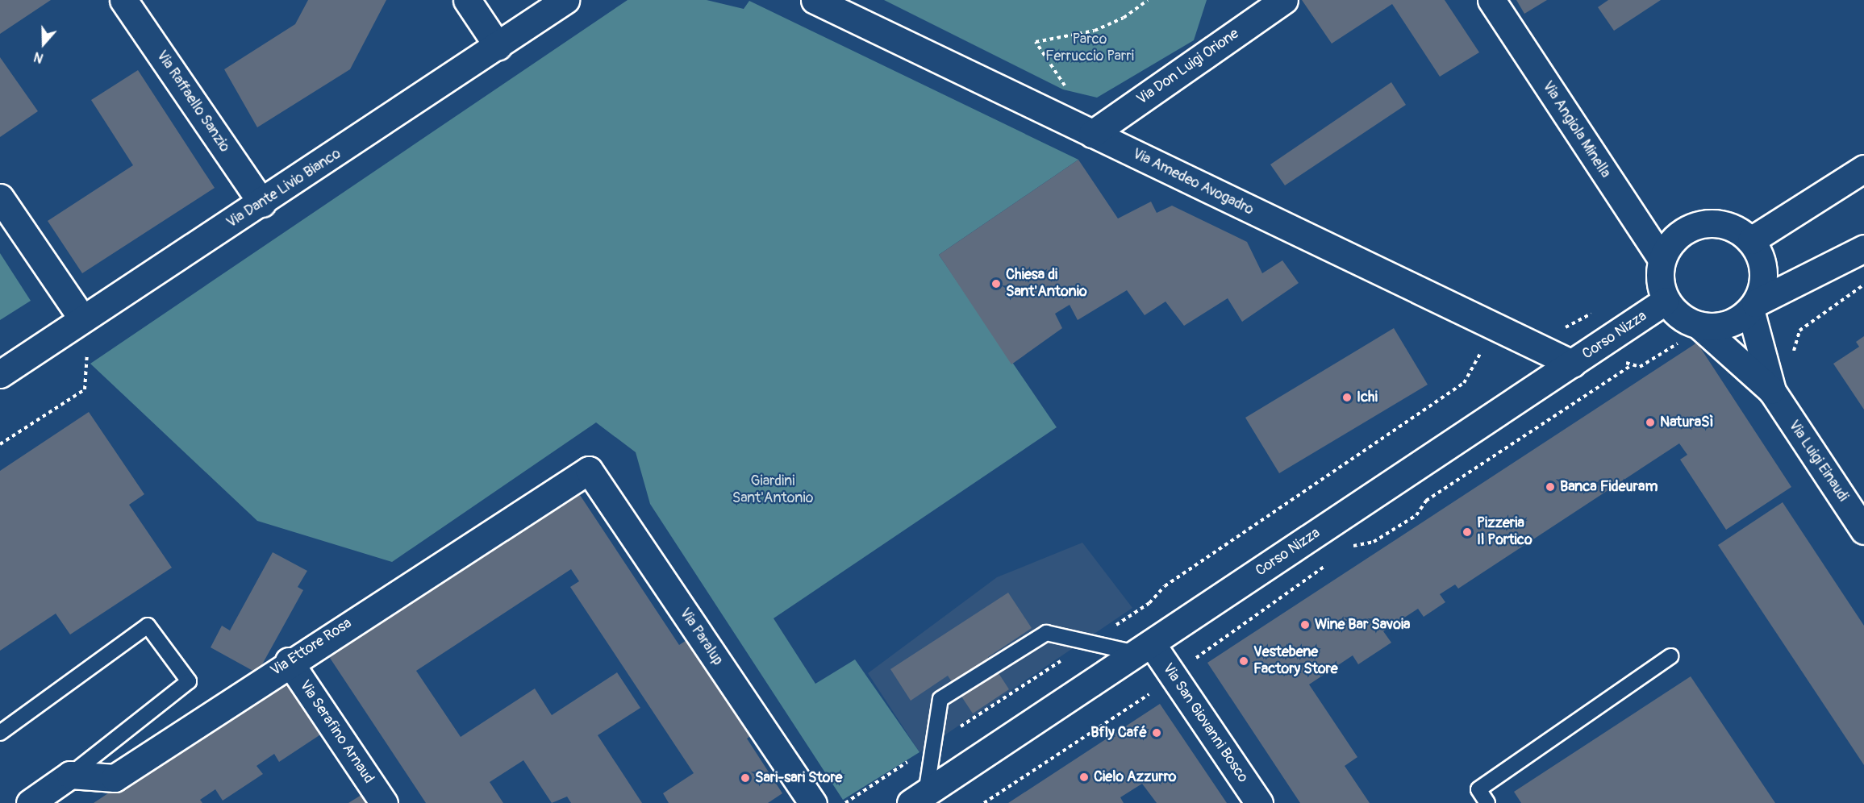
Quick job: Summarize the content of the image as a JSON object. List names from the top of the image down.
{
  "streets": {
    "main road": [
      "Via Don Luigi Orione",
      "Via Raffaello Sanzio",
      "Via Angiola Minella",
      "Via Amedeo Avogadro",
      "Via Dante Livio Bianco",
      "Corso Nizza",
      "Via Luigi Einaudi",
      "Via Paralup",
      "Via Ettore Rosa",
      "Via San Giovanni Bosco",
      "Via Serafino Arnaud"
    ]
  },
  "crossings": [
    ["Via Don Luigi Orione", "Via Amedeo Avogadro"],
    ["Via Raffaello Sanzio", "Via Dante Livio Bianco"],
    ["Via Angiola Minella", "Corso Nizza"],
    ["Via Angiola Minella", "Via Luigi Einaudi"],
    ["Via Amedeo Avogadro", "Corso Nizza"],
    ["Corso Nizza", "Via Luigi Einaudi"],
    ["Corso Nizza", "Via San Giovanni Bosco"],
    ["Via Paralup", "Via Ettore Rosa"],
    ["Via Ettore Rosa", "Via Serafino Arnaud"]
  ],
  "parks": ["Parco Ferruccio Parri", "Giardini Sant'Antonio"],
  "places": [
    "Chiesa di Sant'Antonio",
    "Ichi",
    "NaturaSì",
    "Banca Fideuram",
    "Pizzeria Il Portico",
    "Wine Bar Savoia",
    "Vestebene Factory Store",
    "Bfly Café",
    "Cielo Azzurro",
    "Sari-sari Store"
  ],
  "north": "bottom"
}
